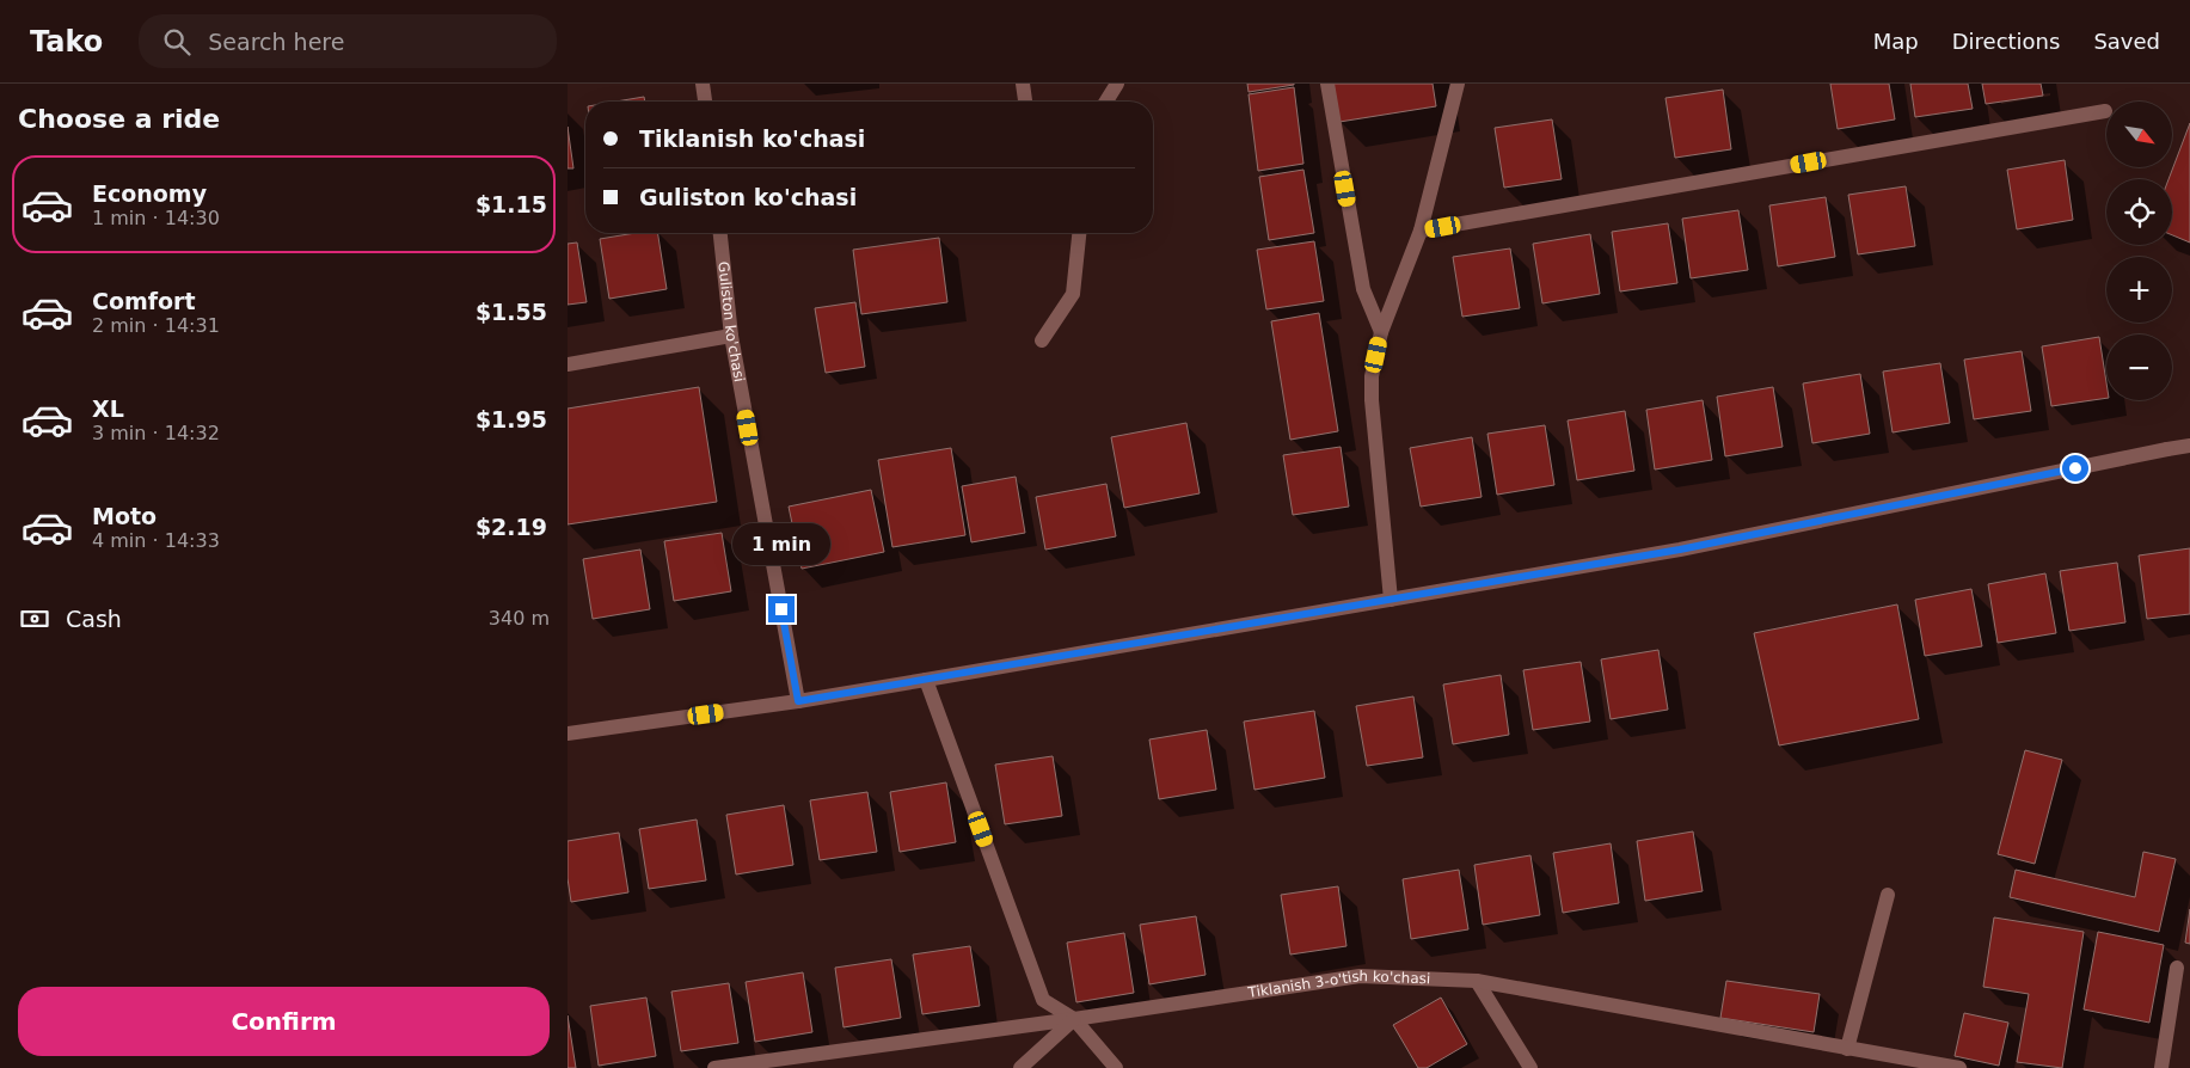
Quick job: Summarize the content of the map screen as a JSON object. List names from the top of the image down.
{
  "streets": {
    "street": ["Guliston ko'chasi", "Tiklanish 3-o'tish ko'chasi"]
  },
  "north": "bottom right",
  "page": {
    "header": "Tako",
    "search": "Search here",
    "nav": ["Map", "Directions", "Saved"],
    "heading": "Choose a ride",
    "map_buttons": ["+", "−"],
    "banner": ["Tiklanish ko'chasi", "Guliston ko'chasi"],
    "list": [
      {
        "name": "Economy",
        "note": "1 min · 14:30",
        "value": "$1.15"
      },
      {
        "name": "Comfort",
        "note": "2 min · 14:31",
        "value": "$1.55"
      },
      {
        "name": "XL",
        "note": "3 min · 14:32",
        "value": "$1.95"
      },
      {
        "name": "Moto",
        "note": "4 min · 14:33",
        "value": "$2.19"
      }
    ],
    "bubble": "1 min",
    "pay": ["Cash", "340 m"],
    "buttons": "Confirm"
  }
}
